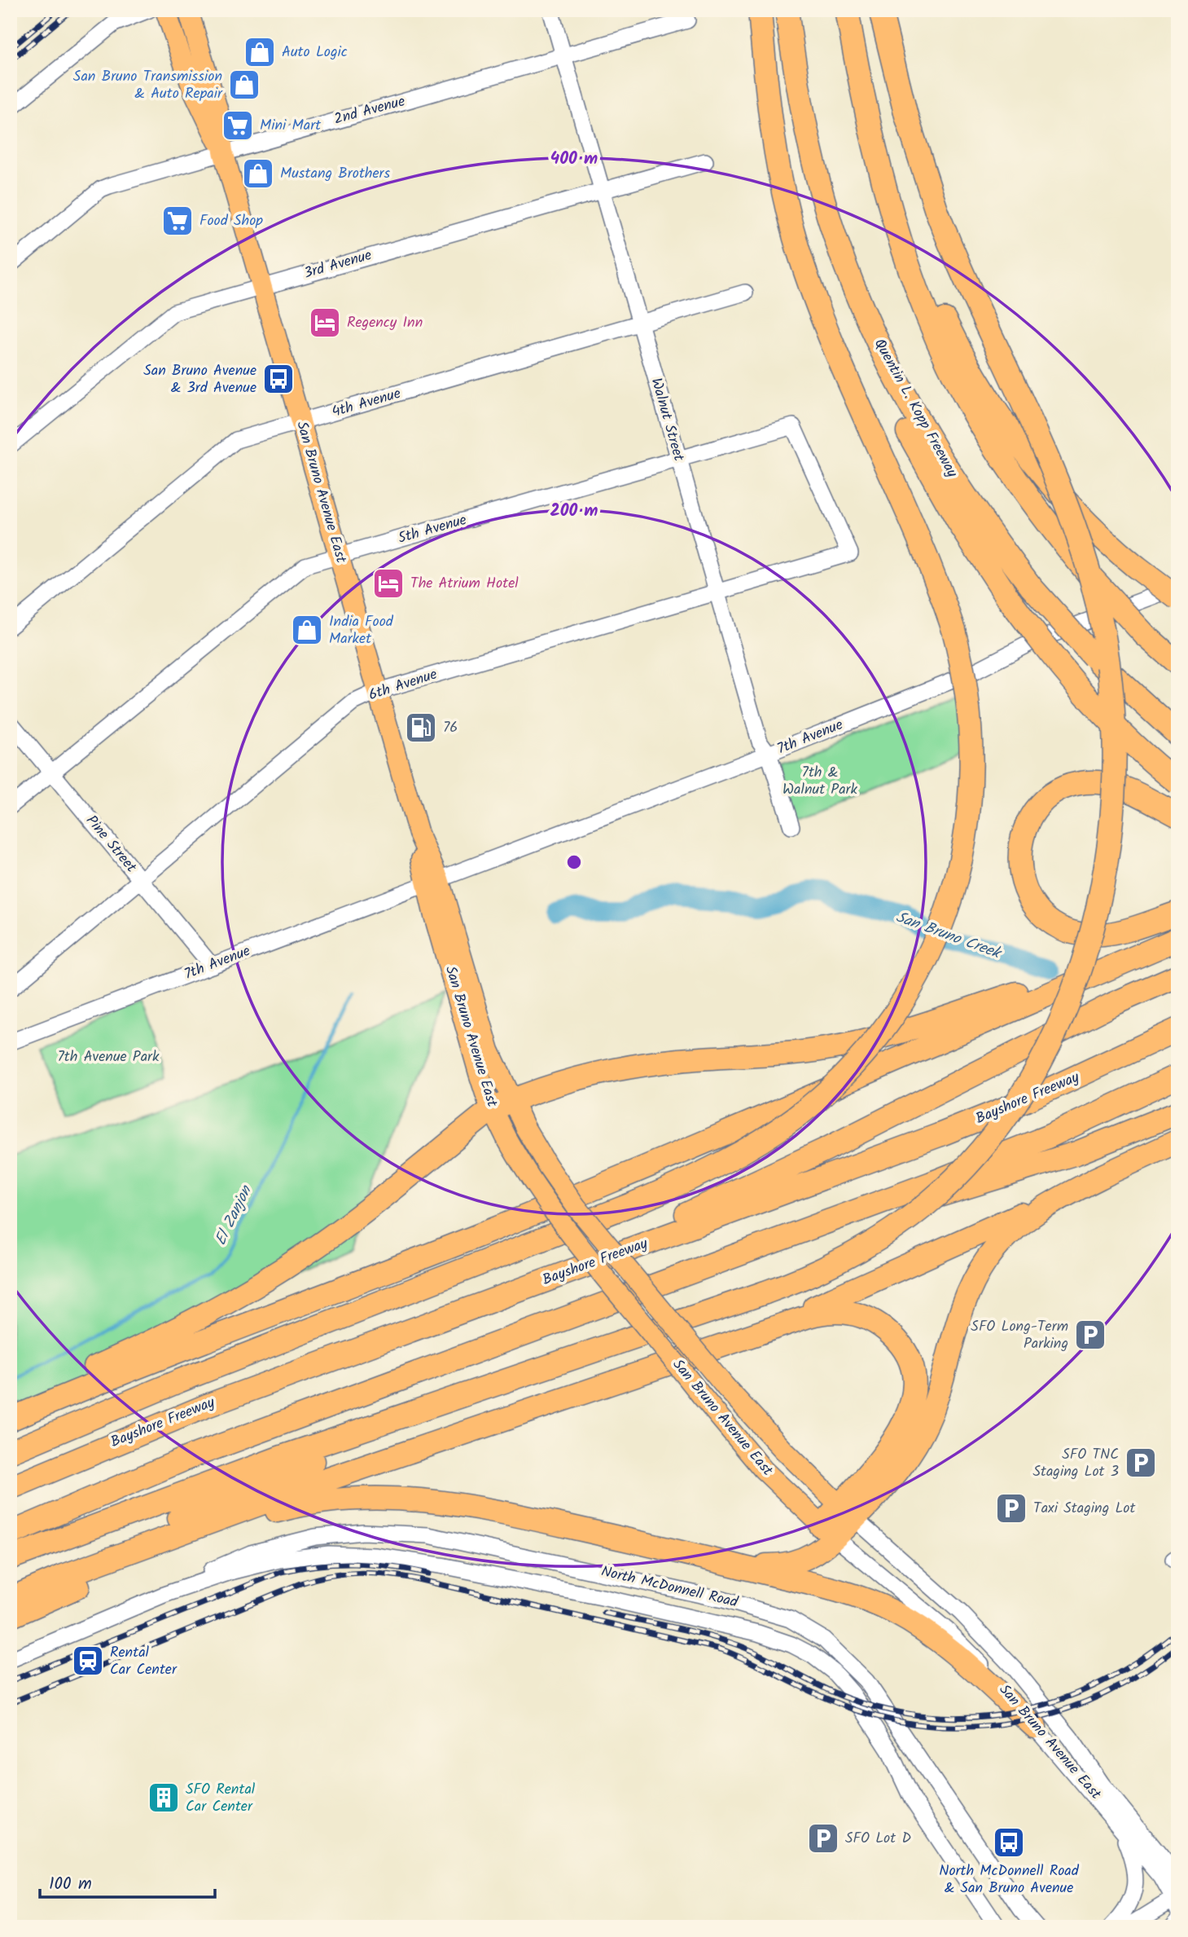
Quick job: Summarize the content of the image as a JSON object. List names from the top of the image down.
{
  "streets": {
    "highway": ["Quentin L. Kopp Freeway", "Bayshore Freeway"],
    "main road": ["San Bruno Avenue East"],
    "street": [
      "2nd Avenue",
      "3rd Avenue",
      "4th Avenue",
      "Walnut Street",
      "5th Avenue",
      "6th Avenue",
      "7th Avenue",
      "Pine Street",
      "North McDonnell Road"
    ]
  },
  "crossings": [
    ["2nd Avenue", "Walnut Street"],
    ["2nd Avenue", "San Bruno Avenue East"],
    ["3rd Avenue", "Walnut Street"],
    ["3rd Avenue", "San Bruno Avenue East"],
    ["4th Avenue", "Walnut Street"],
    ["4th Avenue", "San Bruno Avenue East"],
    ["Walnut Street", "5th Avenue"],
    ["Walnut Street", "6th Avenue"],
    ["Walnut Street", "7th Avenue"],
    ["San Bruno Avenue East", "5th Avenue"],
    ["San Bruno Avenue East", "6th Avenue"],
    ["San Bruno Avenue East", "7th Avenue"],
    ["5th Avenue", "6th Avenue"],
    ["5th Avenue", "Pine Street"],
    ["6th Avenue", "Pine Street"],
    ["7th Avenue", "Pine Street"]
  ],
  "water": ["San Bruno Creek", "El Zanjon"],
  "parks": ["7th & Walnut Park", "7th Avenue Park"],
  "places": {
    "shop": [
      "Auto Logic",
      "San Bruno Transmission & Auto Repair",
      "Mustang Brothers",
      "India Food Market"
    ],
    "supermarket": ["Mini Mart", "Food Shop"],
    "hotel": ["Regency Inn", "The Atrium Hotel"],
    "bus stop": ["San Bruno Avenue & 3rd Avenue", "North McDonnell Road & San Bruno Avenue"],
    "fuel station": ["76"],
    "parking": [
      "SFO Long-Term Parking",
      "SFO TNC Staging Lot 3",
      "Taxi Staging Lot",
      "SFO Lot D"
    ],
    "station": ["Rental Car Center"],
    "building": ["SFO Rental Car Center"]
  },
  "scale_bar": "100 m",
  "rings": ["400 m", "200 m"]
}
